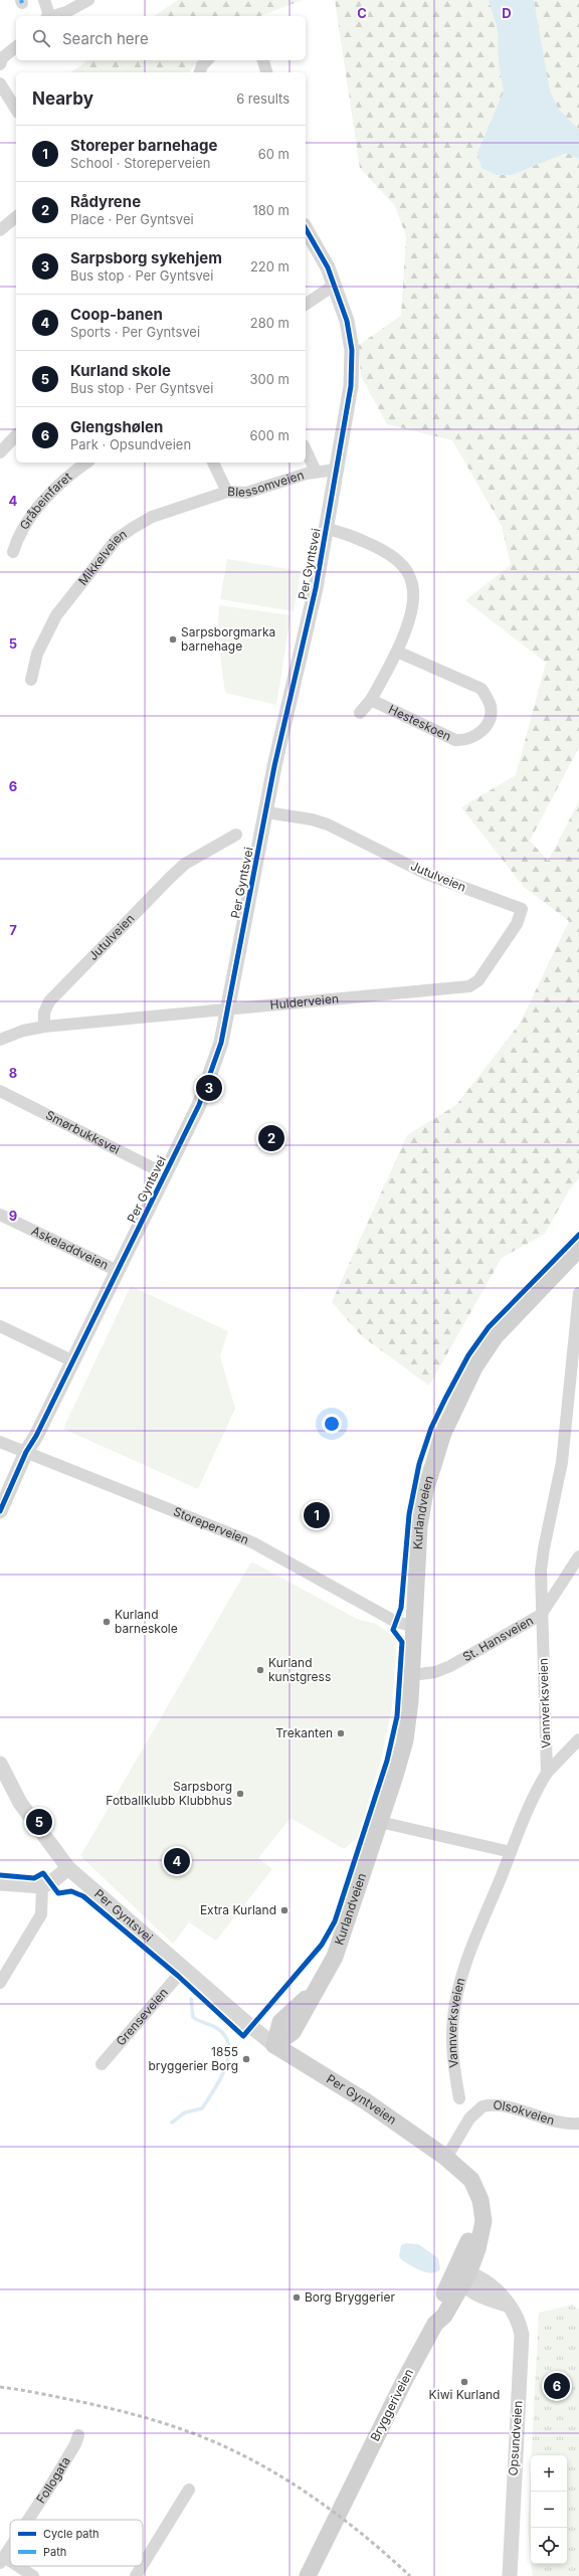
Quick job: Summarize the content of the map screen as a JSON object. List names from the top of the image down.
{
  "streets": {
    "main road": ["Kurlandveien", "Per Gyntveien", "Bryggeriveien"],
    "street": [
      "Blessomveien",
      "Gråbeinfaret",
      "Mikkelveien",
      "Per Gyntsvei",
      "Hesteskoen",
      "Jutulveien",
      "Hulderveien",
      "Smørbukksvei",
      "Askeladdveien",
      "Storeperveien",
      "St. Hansveien",
      "Vannverksveien",
      "Grenseveien",
      "Olsokveien",
      "Opsundveien",
      "Follogata"
    ]
  },
  "crossings": [
    ["Blessomveien", "Mikkelveien"],
    ["Blessomveien", "Per Gyntsvei"],
    ["Per Gyntsvei", "Jutulveien"],
    ["Per Gyntsvei", "Hulderveien"],
    ["Per Gyntsvei", "Smørbukksvei"],
    ["Per Gyntsvei", "Askeladdveien"],
    ["Per Gyntsvei", "Kurlandveien"],
    ["Per Gyntsvei", "Storeperveien"],
    ["Per Gyntsvei", "Grenseveien"],
    ["Per Gyntsvei", "Per Gyntveien"],
    ["Jutulveien", "Hulderveien"],
    ["Kurlandveien", "Storeperveien"],
    ["Kurlandveien", "St. Hansveien"],
    ["Kurlandveien", "Per Gyntveien"],
    ["St. Hansveien", "Vannverksveien"],
    ["Per Gyntveien", "Olsokveien"],
    ["Bryggeriveien", "Opsundveien"]
  ],
  "places": [
    "Sarpsborgmarka barnehage",
    "Kurland barneskole",
    "Kurland kunstgress",
    "Trekanten",
    "Sarpsborg Fotballklubb Klubbhus",
    "Extra Kurland",
    "1855 bryggerier Borg",
    "Borg Bryggerier",
    "Kiwi Kurland"
  ],
  "legend": ["Cycle path", "Path"],
  "page": {
    "search": "Search here",
    "heading": ["Nearby", "6 results"],
    "list": [
      {
        "mark": "1",
        "name": "Storeper barnehage",
        "note": "School · Storeperveien",
        "value": "60 m"
      },
      {
        "mark": "2",
        "name": "Rådyrene",
        "note": "Place · Per Gyntsvei",
        "value": "180 m"
      },
      {
        "mark": "3",
        "name": "Sarpsborg sykehjem",
        "note": "Bus stop · Per Gyntsvei",
        "value": "220 m"
      },
      {
        "mark": "4",
        "name": "Coop-banen",
        "note": "Sports · Per Gyntsvei",
        "value": "280 m"
      },
      {
        "mark": "5",
        "name": "Kurland skole",
        "note": "Bus stop · Per Gyntsvei",
        "value": "300 m"
      },
      {
        "mark": "6",
        "name": "Glengshølen",
        "note": "Park · Opsundveien",
        "value": "600 m"
      }
    ],
    "pins": [
      "3",
      "2",
      "1",
      "5",
      "4",
      "6"
    ],
    "map_buttons": ["+", "−"]
  },
  "grid": {
    "columns": ["C", "D"],
    "rows": [
      "4",
      "5",
      "6",
      "7",
      "8",
      "9"
    ]
  }
}
